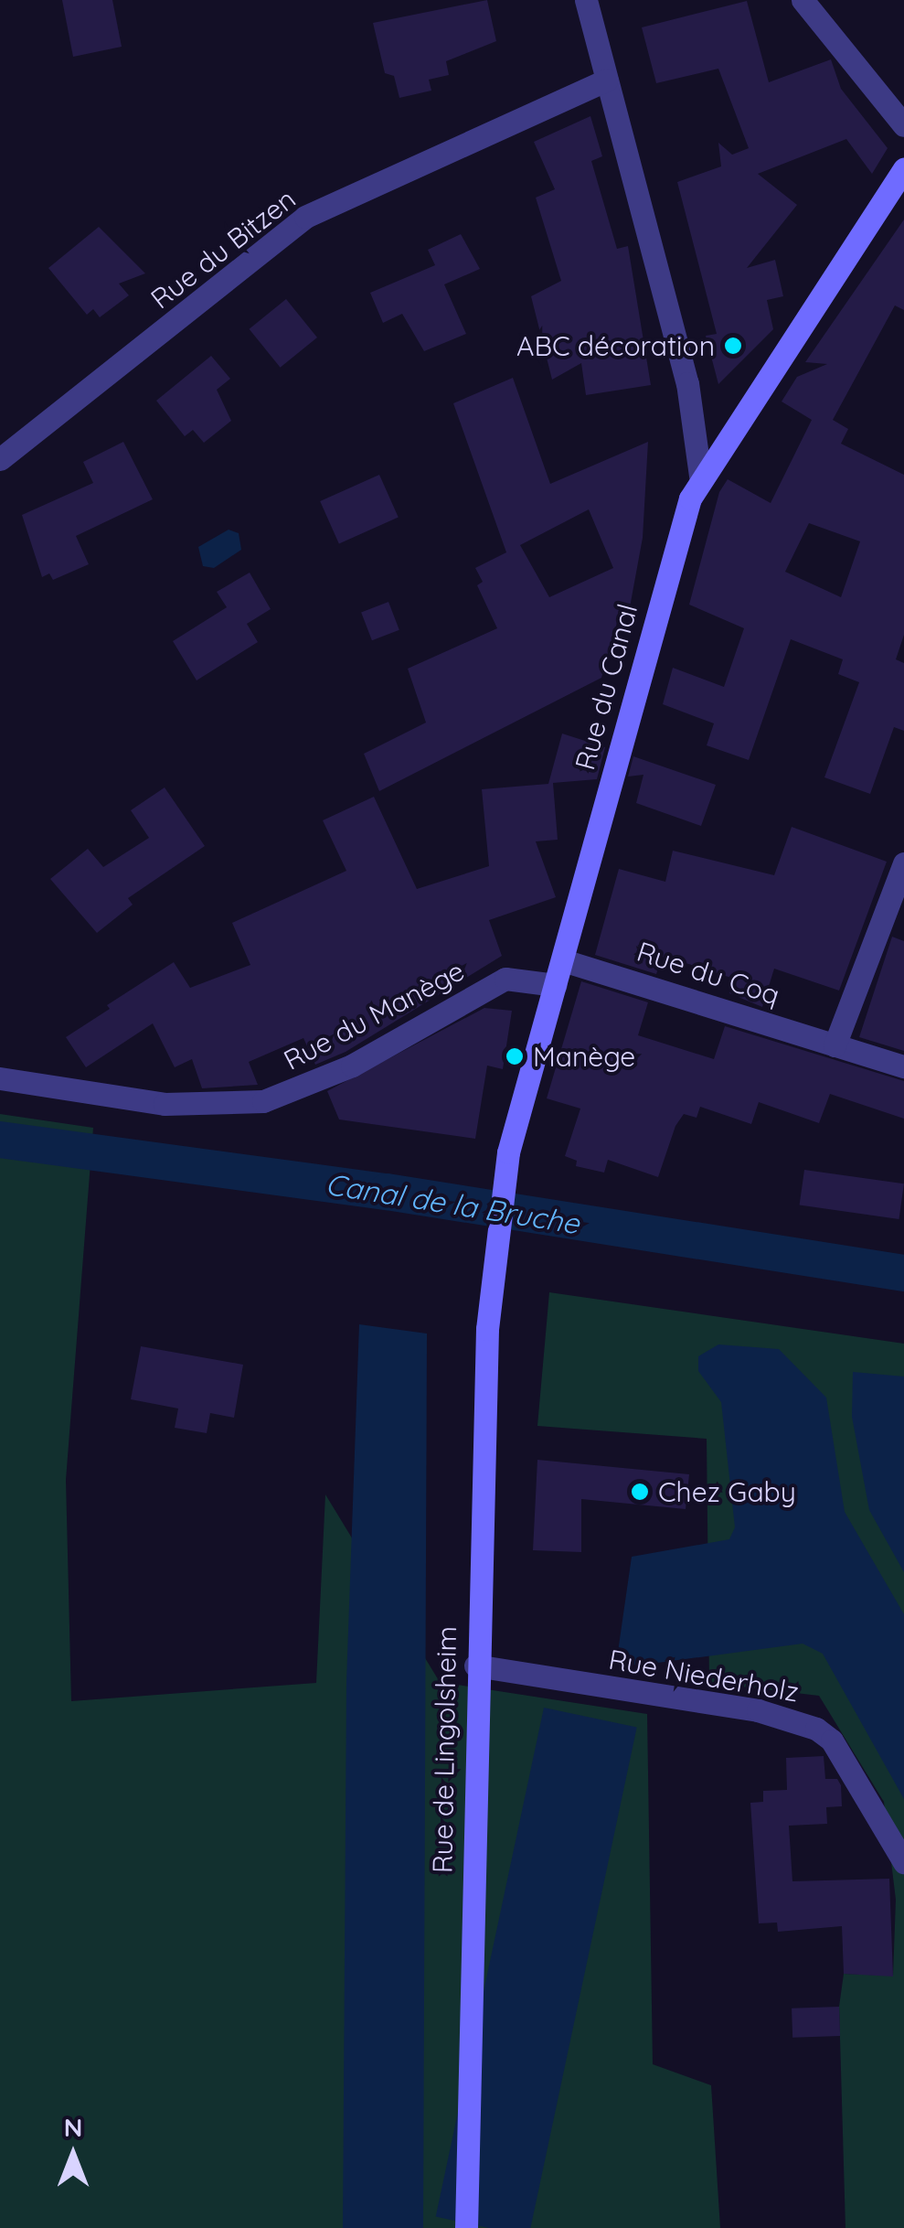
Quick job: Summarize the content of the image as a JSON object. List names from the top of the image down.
{
  "streets": {
    "main road": ["Rue du Canal", "Rue de Lingolsheim"],
    "street": [
      "Rue du Bitzen",
      "Rue du Coq",
      "Rue du Manège",
      "Rue Niederholz"
    ]
  },
  "crossings": [
    ["Rue du Canal", "Rue du Coq"],
    ["Rue du Canal", "Rue du Manège"],
    ["Rue du Canal", "Rue de Lingolsheim"],
    ["Rue Niederholz", "Rue de Lingolsheim"]
  ],
  "water": ["Canal de la Bruche"],
  "places": ["ABC décoration", "Manège", "Chez Gaby"],
  "north": "top"
}
